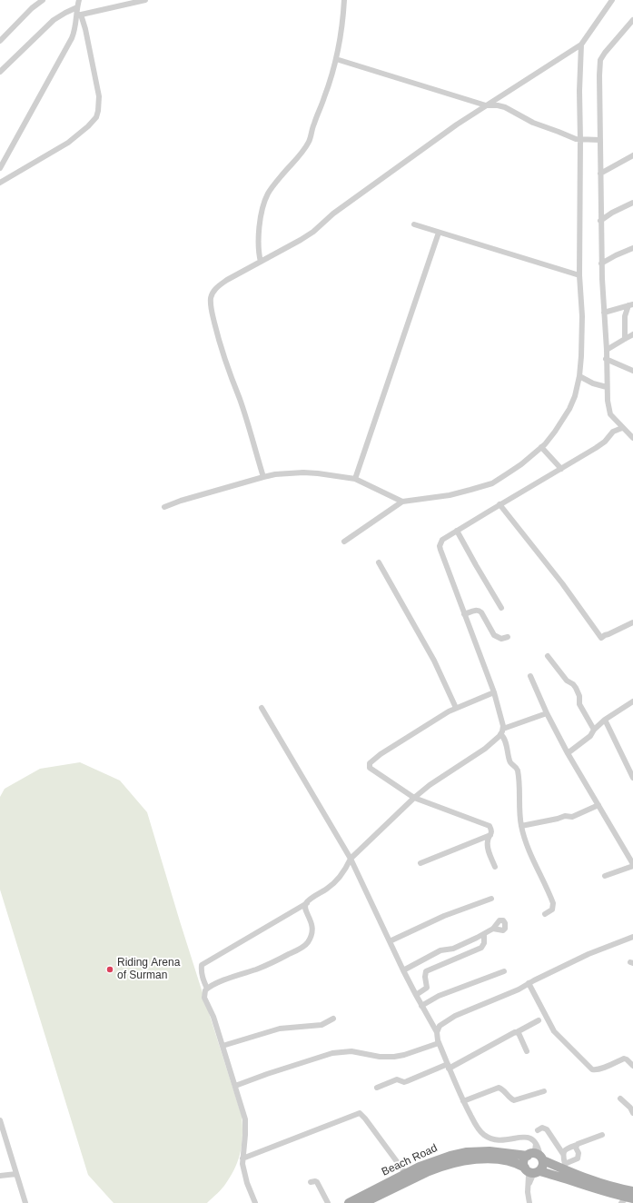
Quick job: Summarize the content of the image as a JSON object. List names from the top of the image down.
{
  "streets": {
    "main road": ["Beach Road"]
  },
  "places": ["Riding Arena of Surman"]
}
